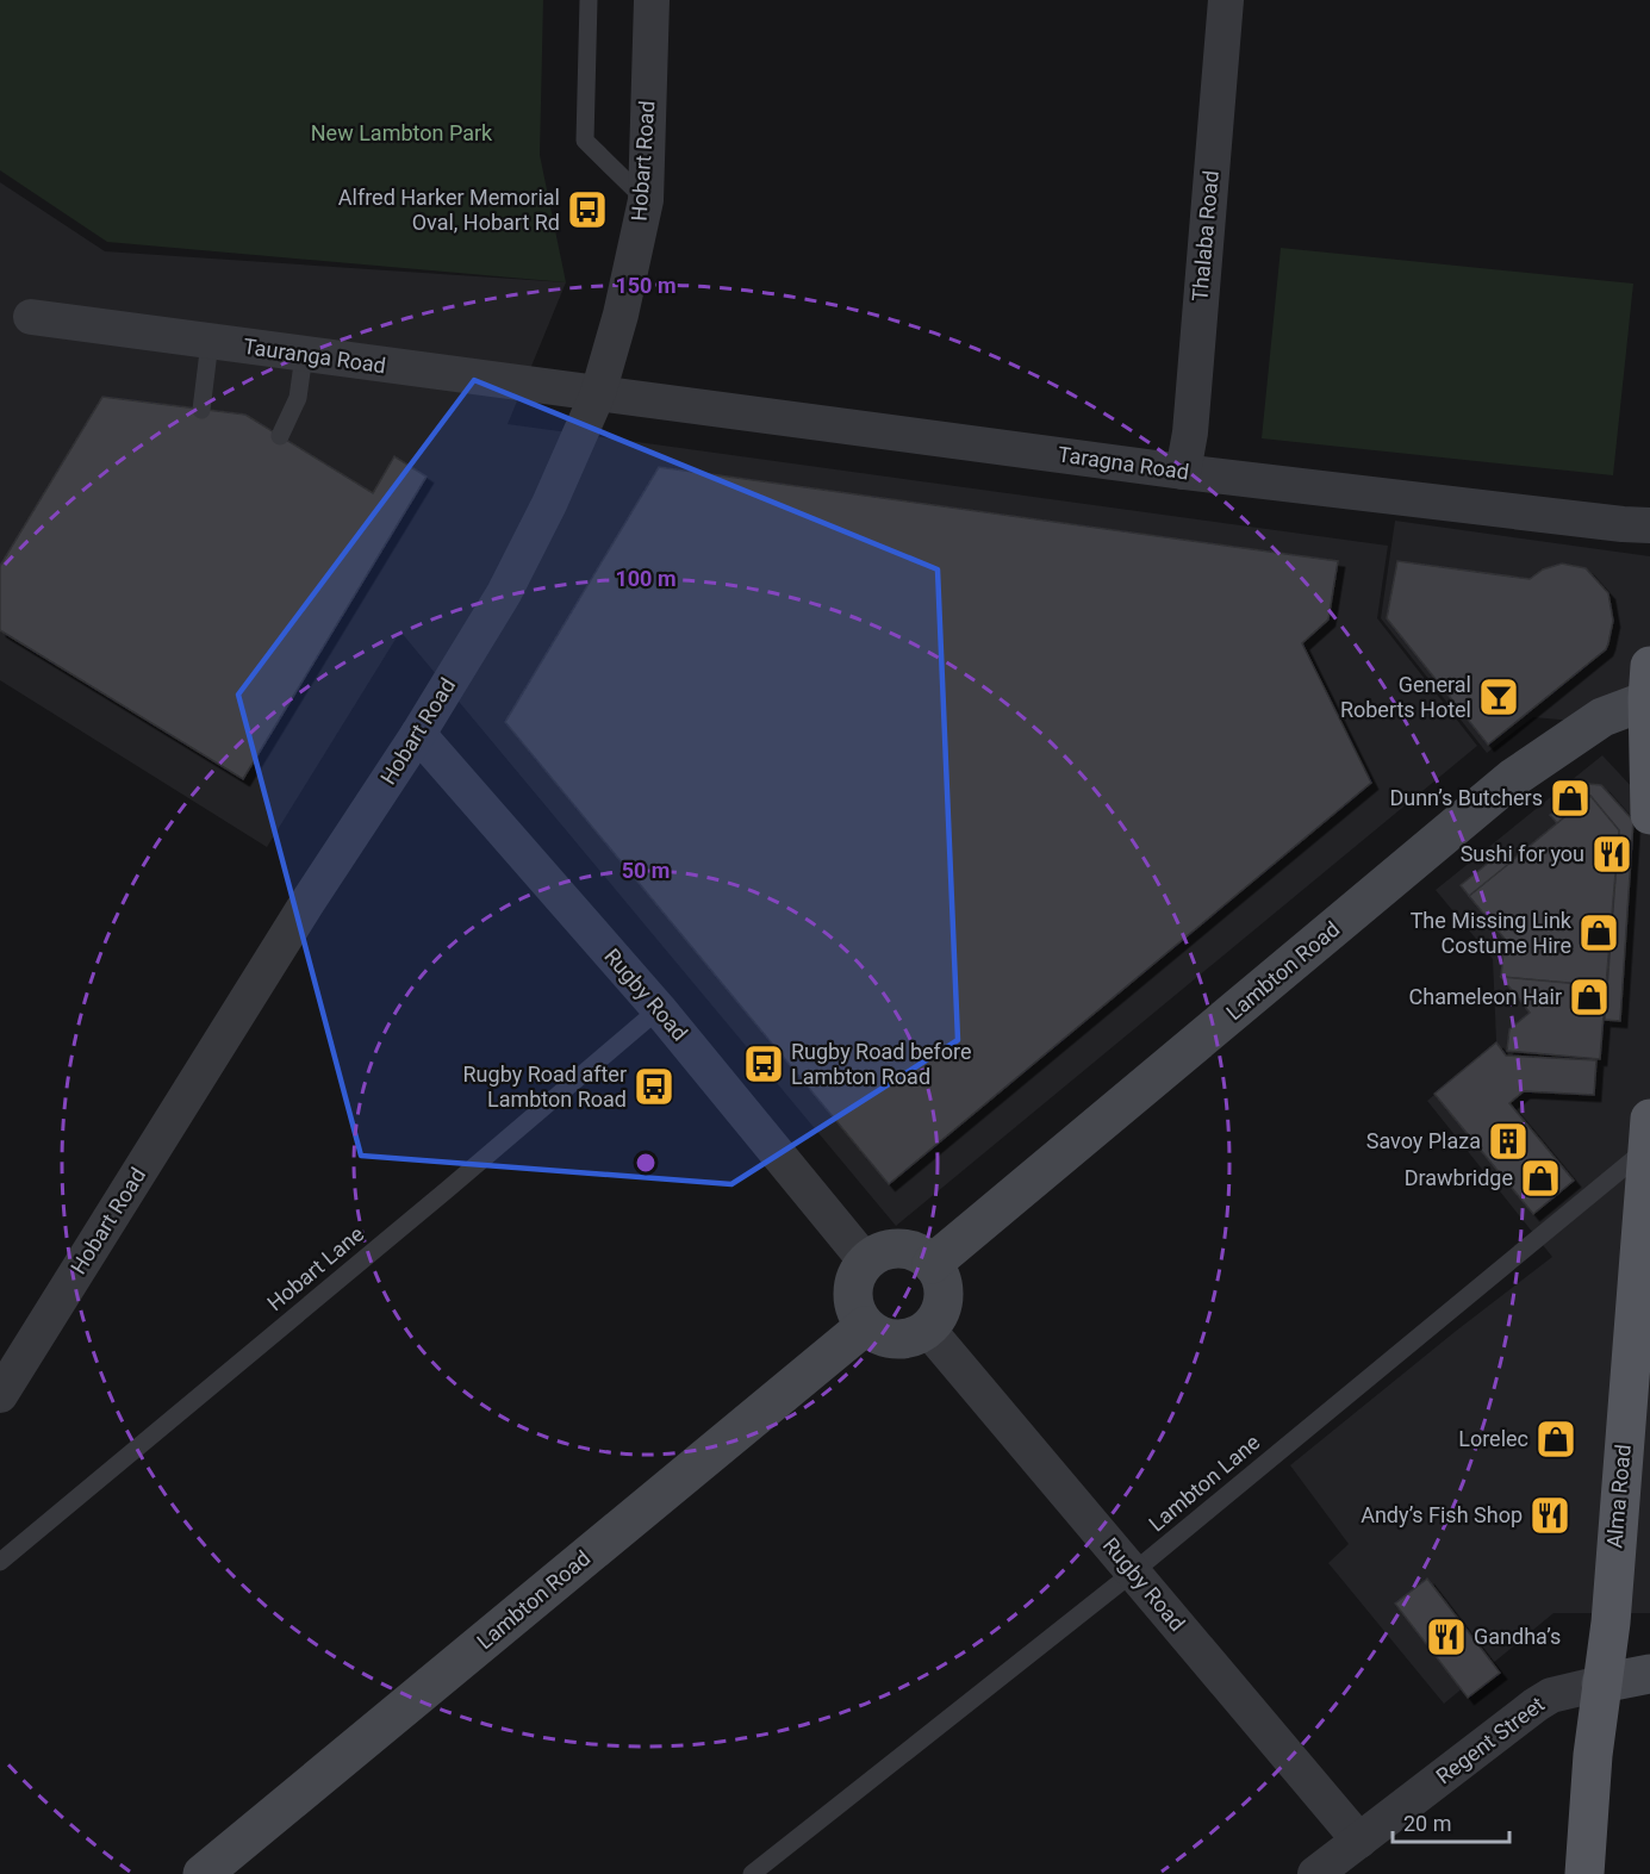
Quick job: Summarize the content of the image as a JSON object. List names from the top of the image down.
{
  "streets": {
    "main road": ["Lambton Road", "Alma Road", "Regent Street"],
    "street": [
      "Hobart Road",
      "Thalaba Road",
      "Tauranga Road",
      "Taragna Road",
      "Rugby Road"
    ],
    "lane": ["Hobart Lane", "Lambton Lane"]
  },
  "crossings": [
    ["Hobart Road", "Tauranga Road"],
    ["Hobart Road", "Taragna Road"],
    ["Hobart Road", "Rugby Road"],
    ["Thalaba Road", "Taragna Road"],
    ["Tauranga Road", "Taragna Road"],
    ["Lambton Road", "Rugby Road"],
    ["Rugby Road", "Hobart Lane"],
    ["Rugby Road", "Lambton Lane"],
    ["Rugby Road", "Regent Street"],
    ["Lambton Lane", "Alma Road"],
    ["Alma Road", "Regent Street"]
  ],
  "parks": ["New Lambton Park"],
  "places": {
    "bus stop": ["Alfred Harker Memorial Oval, Hobart Rd", "Rugby Road before Lambton Road", "Rugby Road after Lambton Road"],
    "bar": ["General Roberts Hotel"],
    "shop": [
      "Dunn’s Butchers",
      "The Missing Link Costume Hire",
      "Chameleon Hair",
      "Drawbridge",
      "Lorelec"
    ],
    "restaurant": ["Sushi for you", "Andy’s Fish Shop", "Gandha’s"],
    "building": ["Savoy Plaza"]
  },
  "scale_bar": "20 m",
  "rings": ["150 m", "100 m", "50 m"]
}
